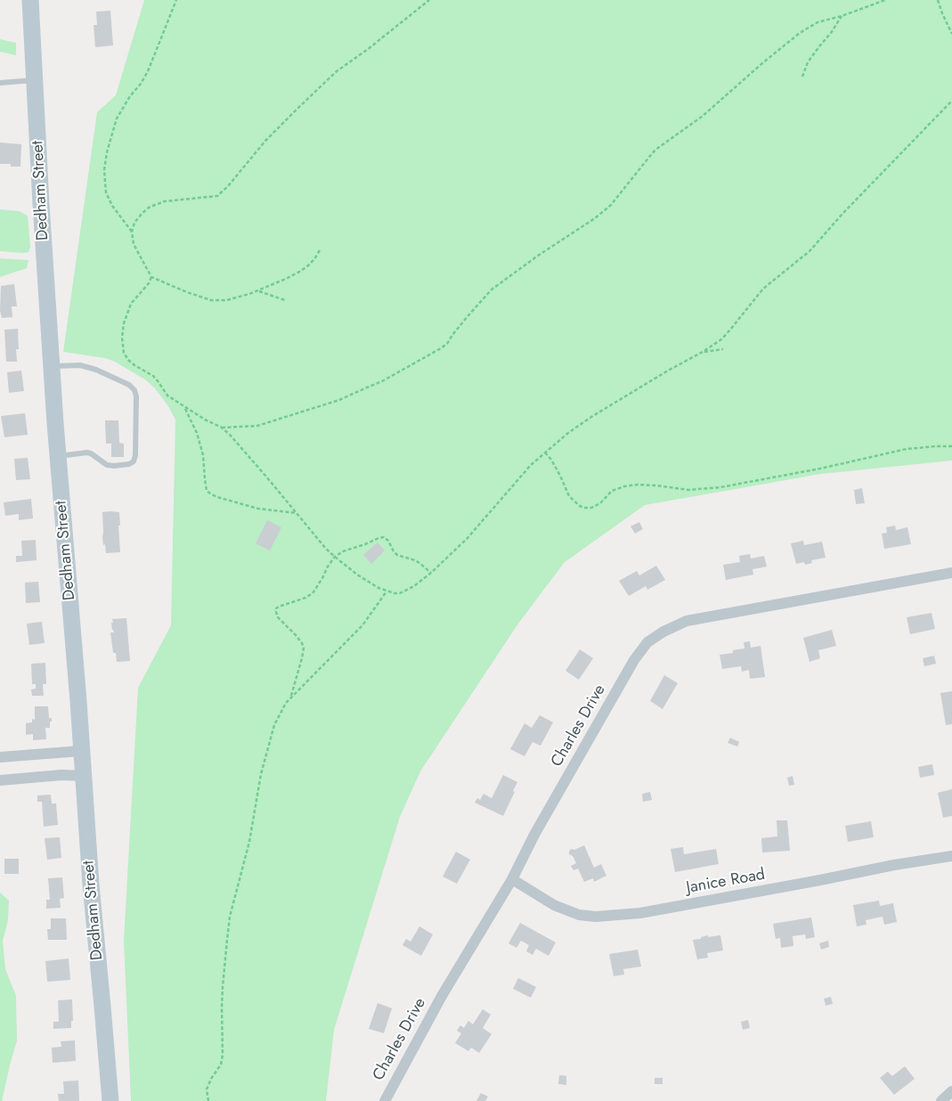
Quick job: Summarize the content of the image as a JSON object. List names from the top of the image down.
{
  "streets": {
    "main road": ["Dedham Street"],
    "street": ["Charles Drive", "Janice Road"]
  },
  "crossings": [
    ["Charles Drive", "Janice Road"]
  ]
}
